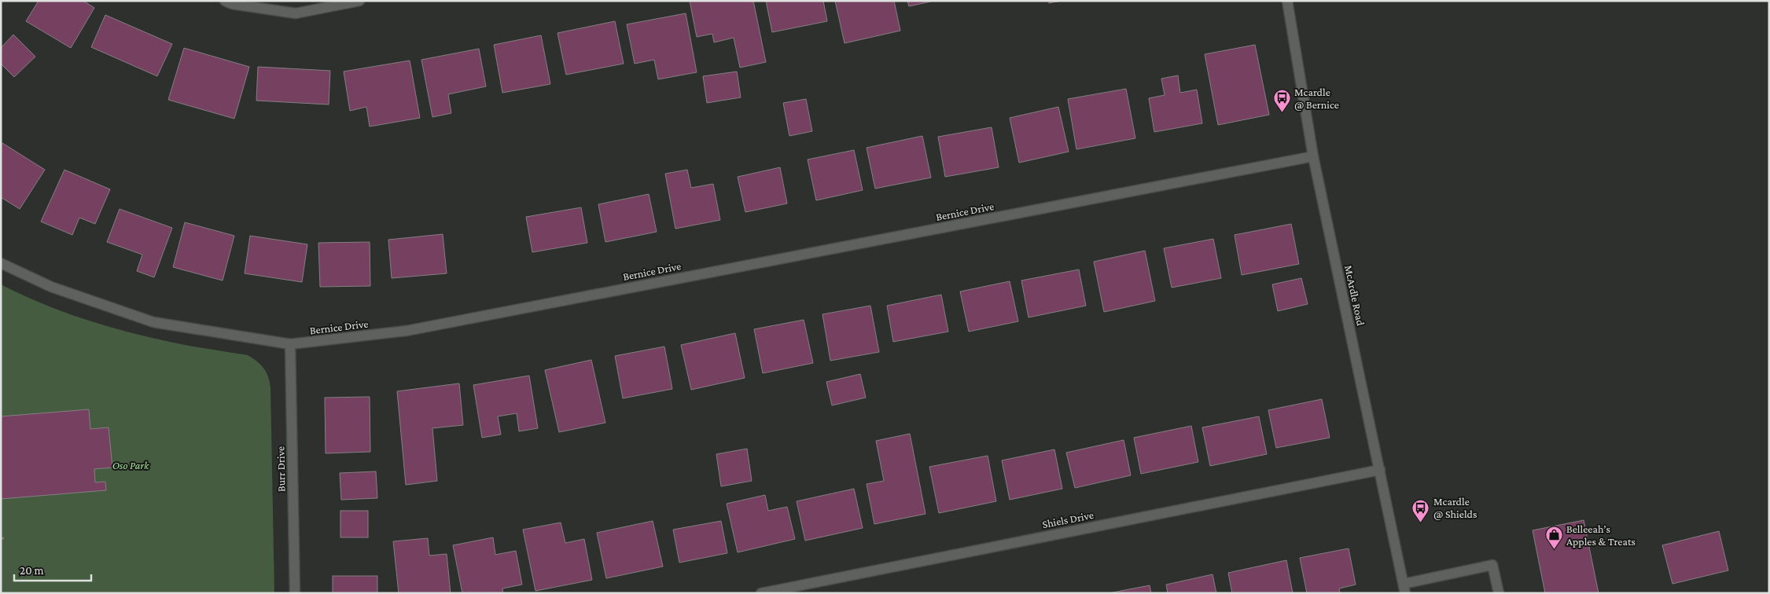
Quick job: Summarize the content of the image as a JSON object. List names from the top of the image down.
{
  "streets": {
    "street": [
      "Bernice Drive",
      "McArdle Road",
      "Burr Drive",
      "Shiels Drive"
    ]
  },
  "crossings": [
    ["Bernice Drive", "McArdle Road"],
    ["Bernice Drive", "Burr Drive"],
    ["McArdle Road", "Shiels Drive"]
  ],
  "parks": ["Oso Park"],
  "places": {
    "bus stop": ["Mcardle @ Bernice", "Mcardle @ Shields"],
    "shop": ["Belleeah’s Apples & Treats"]
  },
  "scale_bar": "20 m"
}
